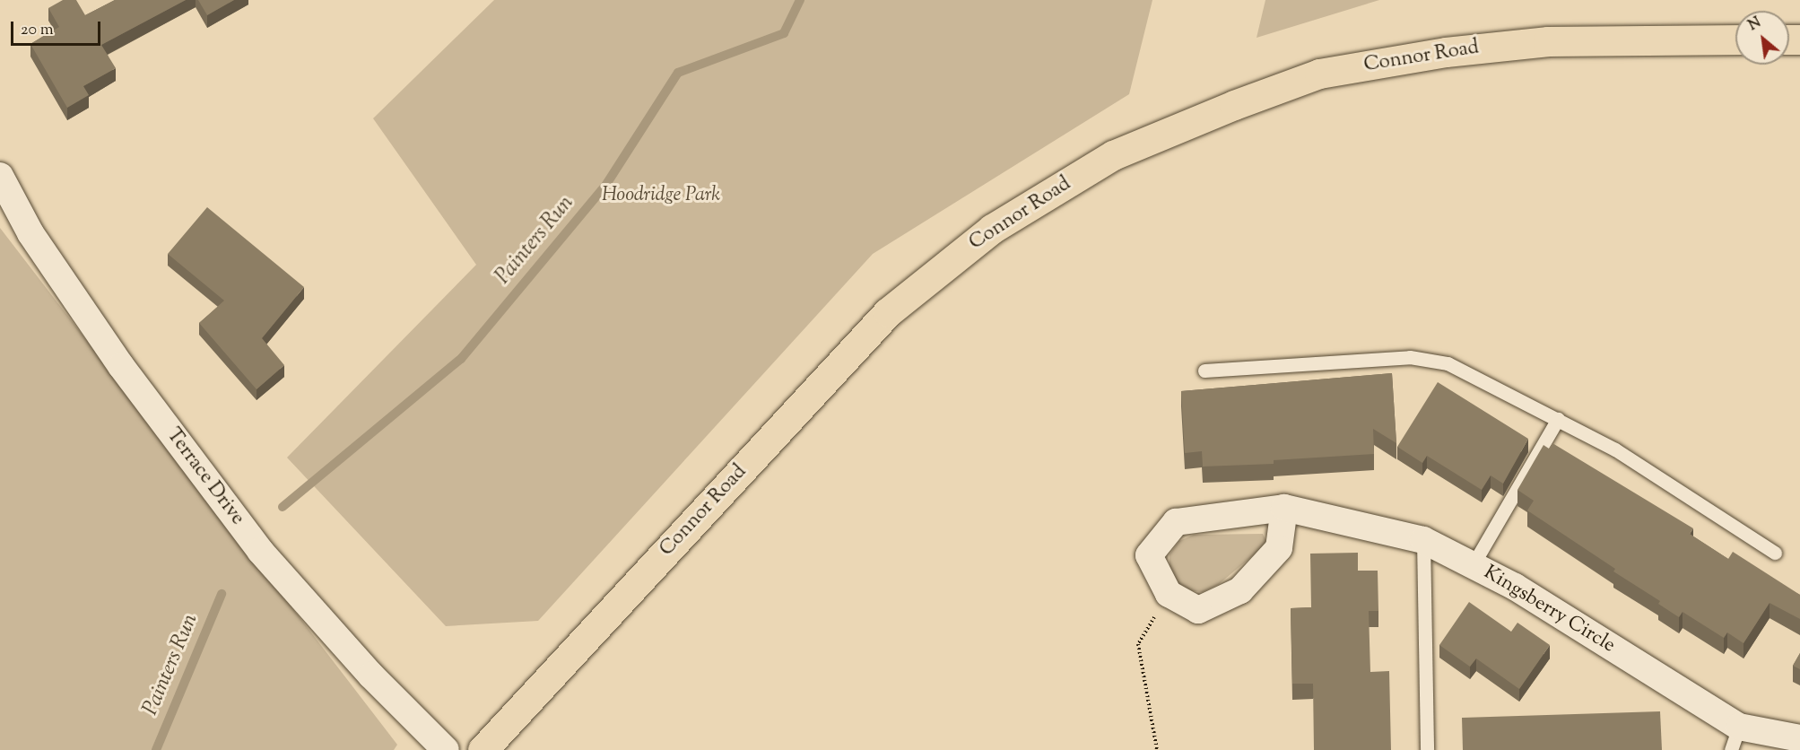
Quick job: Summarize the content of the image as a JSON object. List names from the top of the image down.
{
  "streets": {
    "main road": ["Connor Road"],
    "street": ["Terrace Drive", "Kingsberry Circle"]
  },
  "water": ["Painters Run"],
  "parks": ["Hoodridge Park"],
  "scale_bar": "20 m",
  "north": "top left"
}
